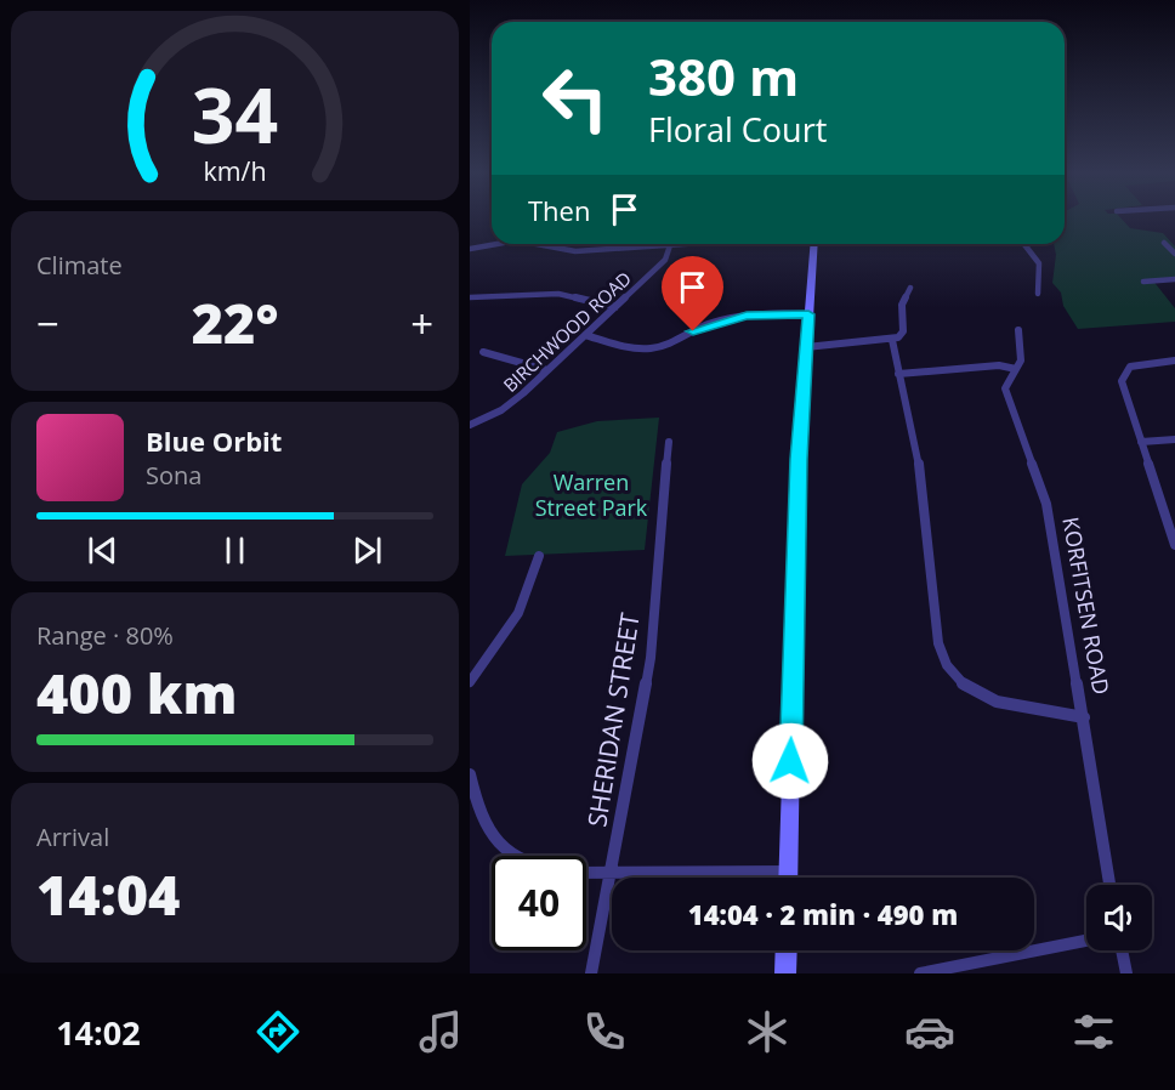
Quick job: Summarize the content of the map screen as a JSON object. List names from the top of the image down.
{
  "streets": {
    "street": ["BIRCHWOOD ROAD", "KORFITSEN ROAD", "SHERIDAN STREET"]
  },
  "parks": ["Warren Street Park"],
  "page": {
    "turn": ["380 m", "Floral Court"],
    "then": "Then",
    "tile": [
      "Climate",
      ["Range · 80%", "400 km"],
      ["Arrival", "14:04"]
    ],
    "heat": ["−", "22°", "+"],
    "song": ["Blue Orbit", "Sona"],
    "limit": "40",
    "trip": "14:04 · 2 min · 490 m",
    "tabs": "14:02",
    "gauge": ["34", "km/h"]
  }
}
